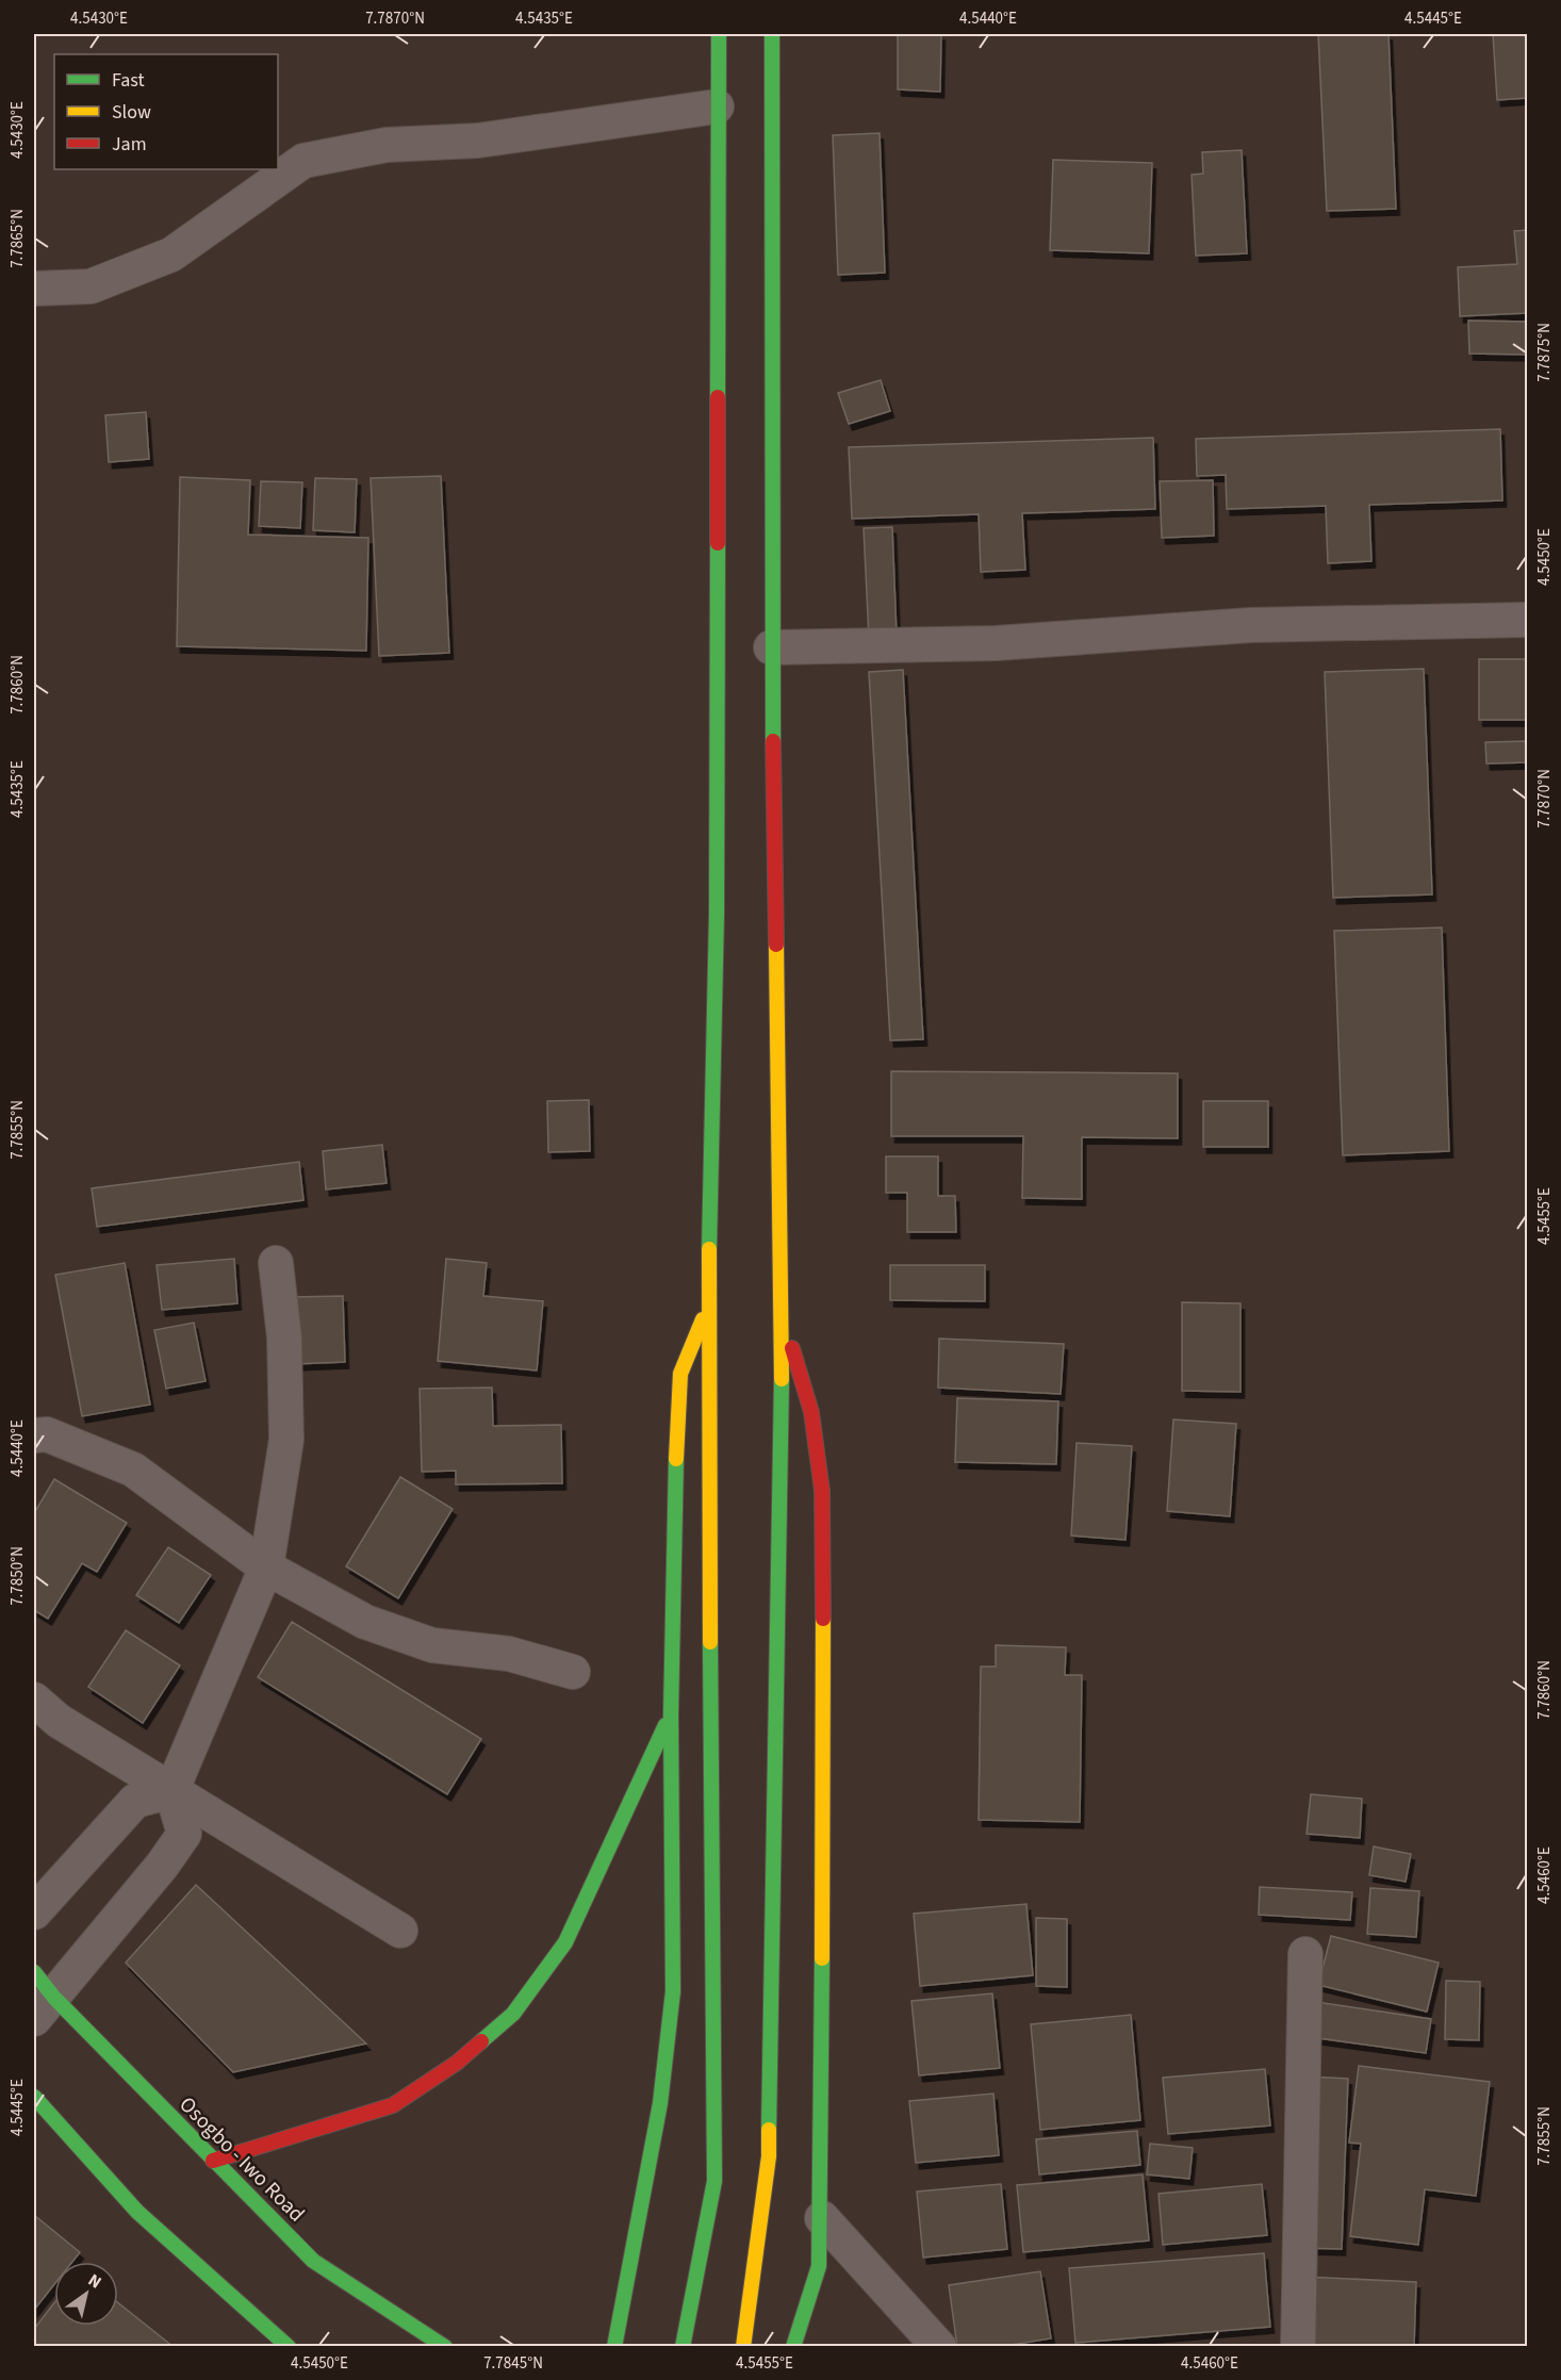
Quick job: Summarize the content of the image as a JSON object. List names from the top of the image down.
{
  "streets": {
    "main road": ["Osogbo - Iwo Road"]
  },
  "legend": ["Fast", "Slow", "Jam"],
  "north": "top right",
  "coordinates": [
    "4.5430°E",
    "7.7870°N",
    "4.5435°E",
    "4.5440°E",
    "4.5445°E",
    "7.7865°N",
    "7.7875°N",
    "4.5450°E",
    "7.7860°N",
    "7.7855°N",
    "4.5455°E",
    "7.7850°N",
    "4.5460°E",
    "7.7845°N"
  ]
}
